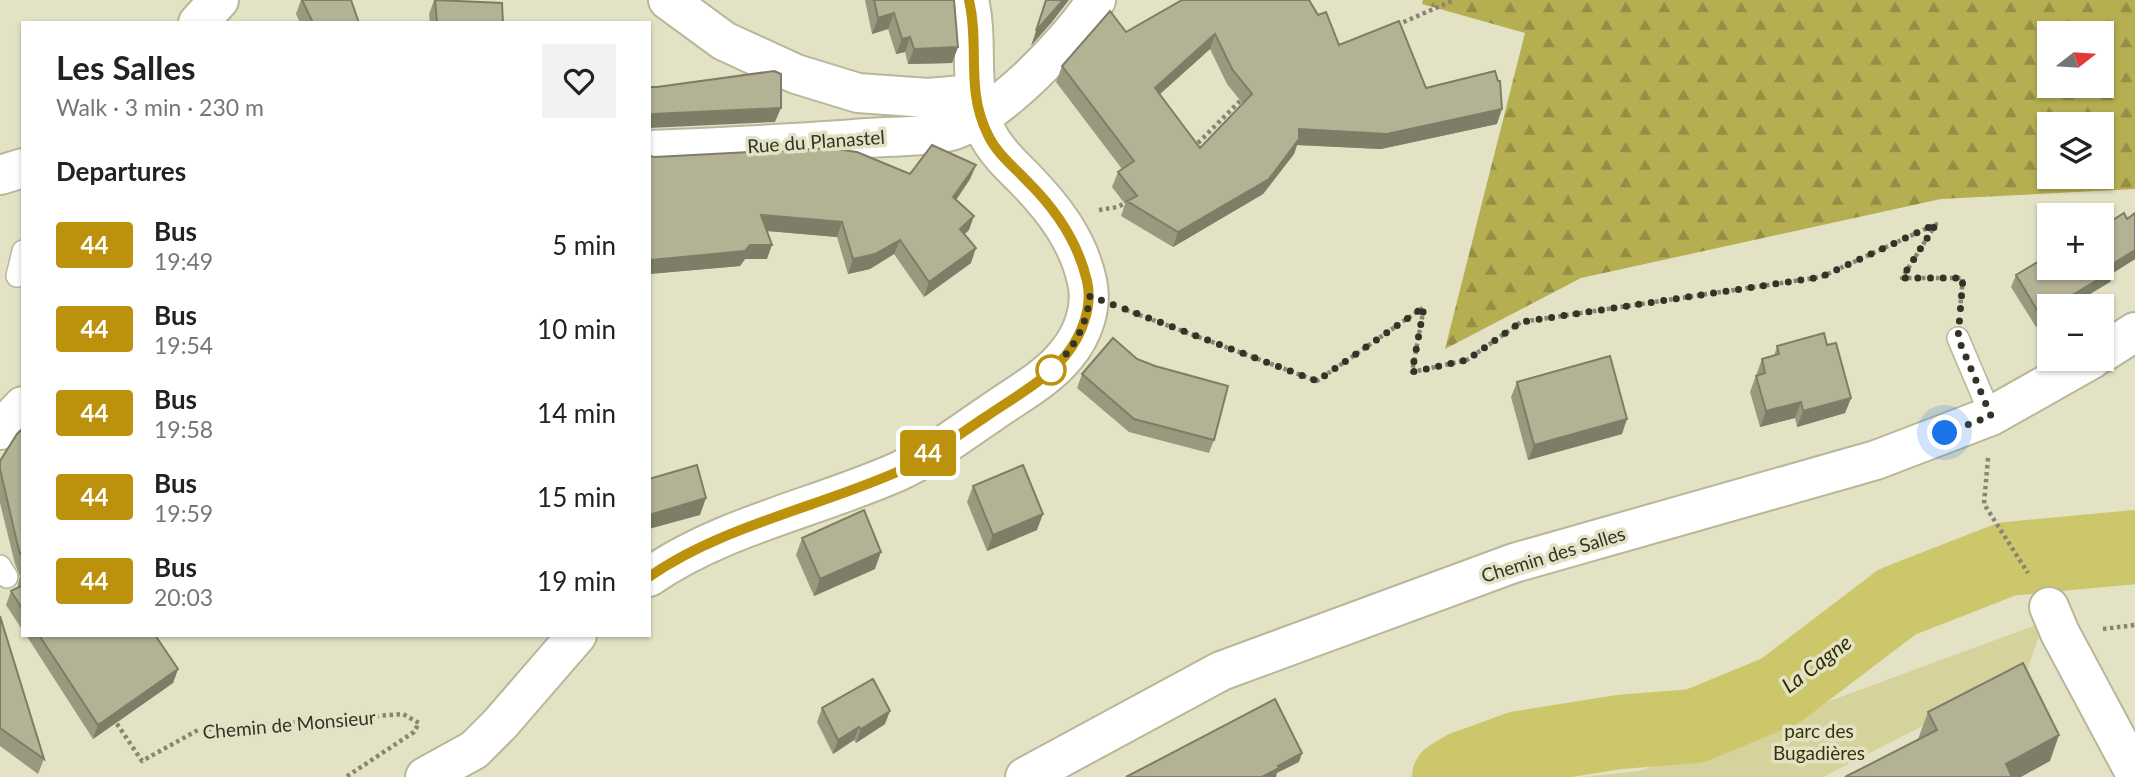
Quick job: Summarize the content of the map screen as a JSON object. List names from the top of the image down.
{
  "streets": {
    "street": ["Rue du Planastel", "Chemin des Salles"],
    "path": ["Chemin de Monsieur"]
  },
  "water": ["La Cagne"],
  "parks": ["parc des Bugadières"],
  "lines": ["bus line 44"],
  "north": "right",
  "page": {
    "on_map": "44",
    "map_buttons": ["+", "−"],
    "heading": [
      ["Les Salles", "Walk · 3 min · 230 m"],
      "Departures"
    ],
    "list": [
      {
        "mark": "44",
        "name": "Bus",
        "note": "19:49",
        "value": "5 min"
      },
      {
        "mark": "44",
        "name": "Bus",
        "note": "19:54",
        "value": "10 min"
      },
      {
        "mark": "44",
        "name": "Bus",
        "note": "19:58",
        "value": "14 min"
      },
      {
        "mark": "44",
        "name": "Bus",
        "note": "19:59",
        "value": "15 min"
      },
      {
        "mark": "44",
        "name": "Bus",
        "note": "20:03",
        "value": "19 min"
      }
    ]
  }
}
